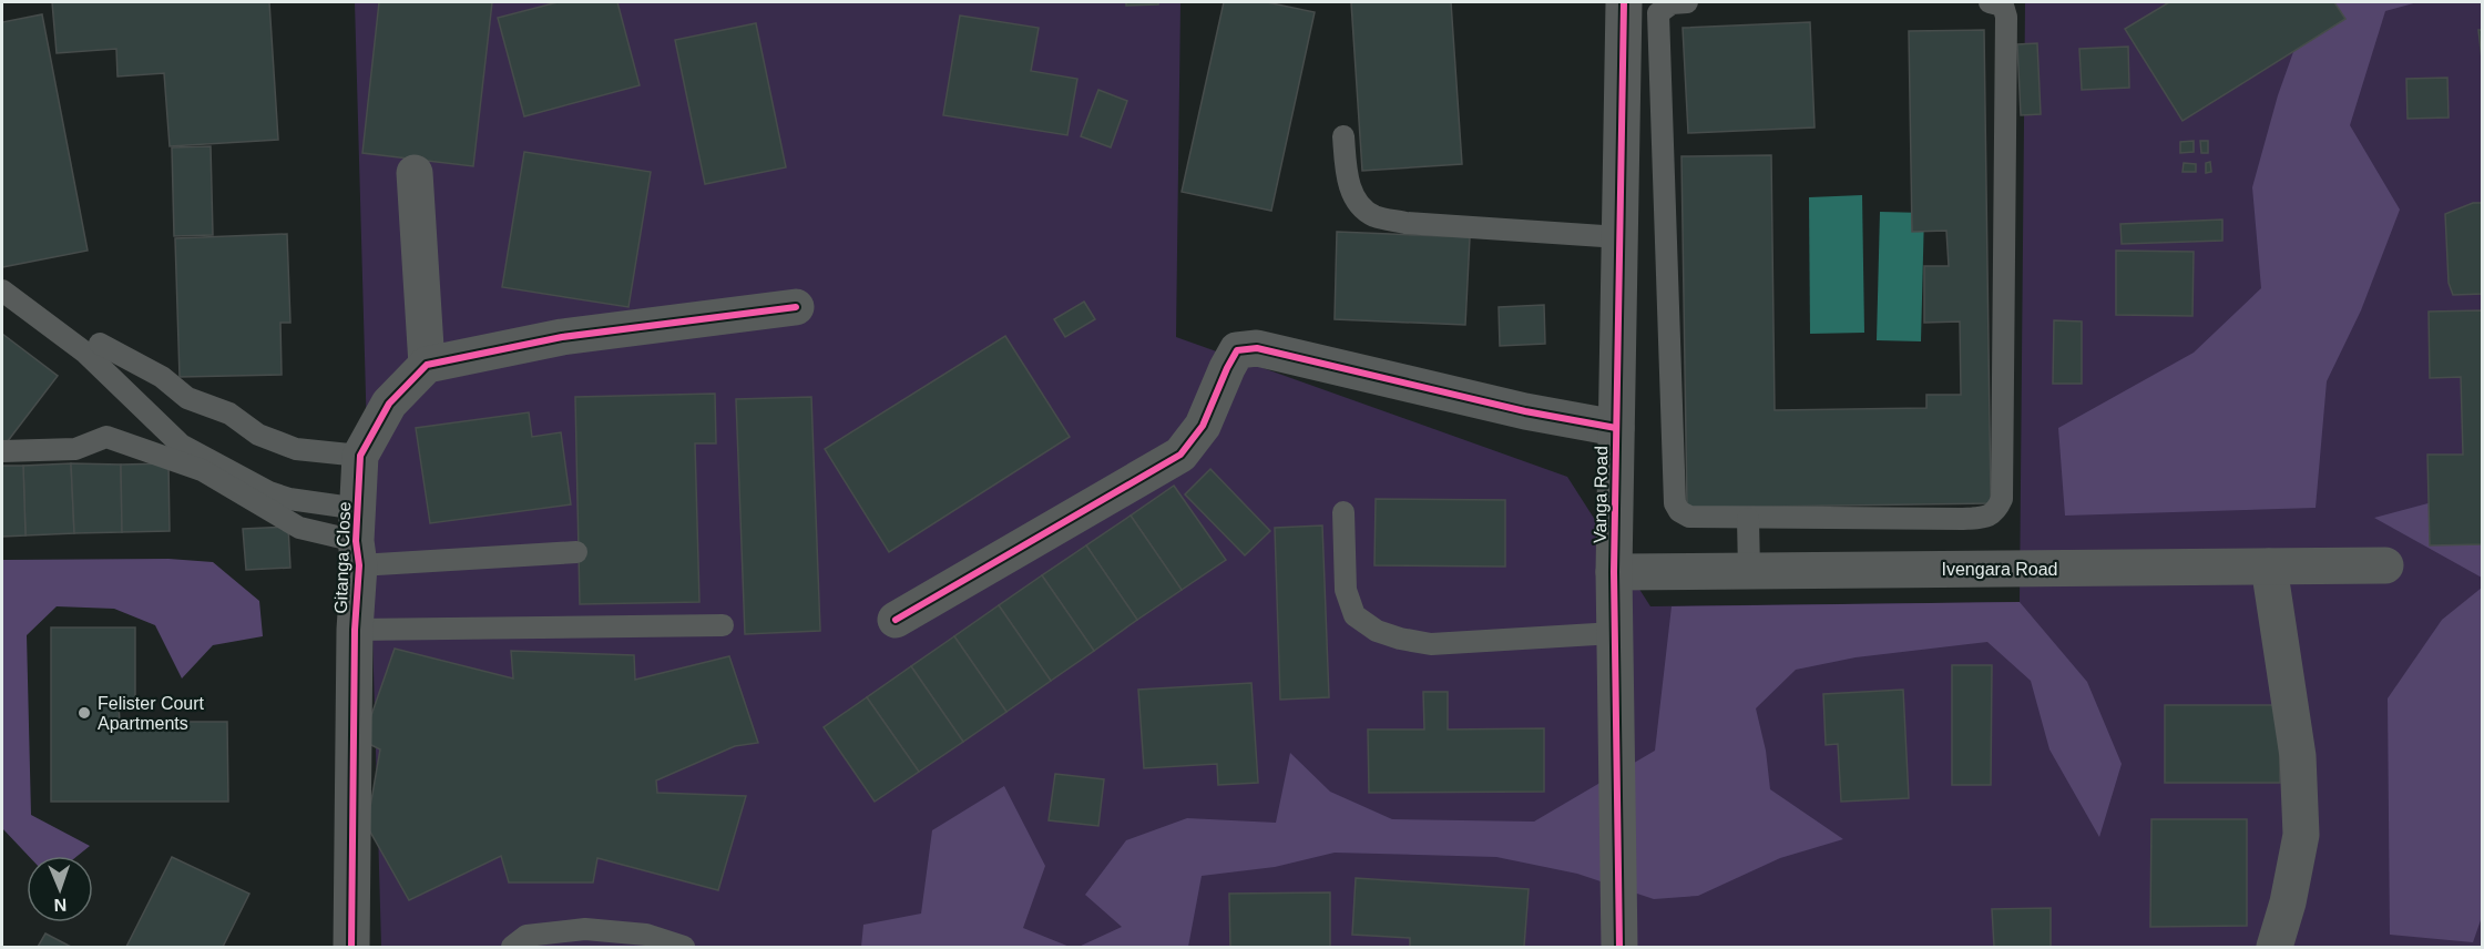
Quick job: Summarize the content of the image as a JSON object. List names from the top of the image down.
{
  "streets": {
    "street": ["Vanga Road", "Gitanga Close", "Ivengara Road"]
  },
  "crossings": [
    ["Vanga Road", "Ivengara Road"]
  ],
  "places": ["Felister Court Apartments"],
  "north": "bottom"
}
